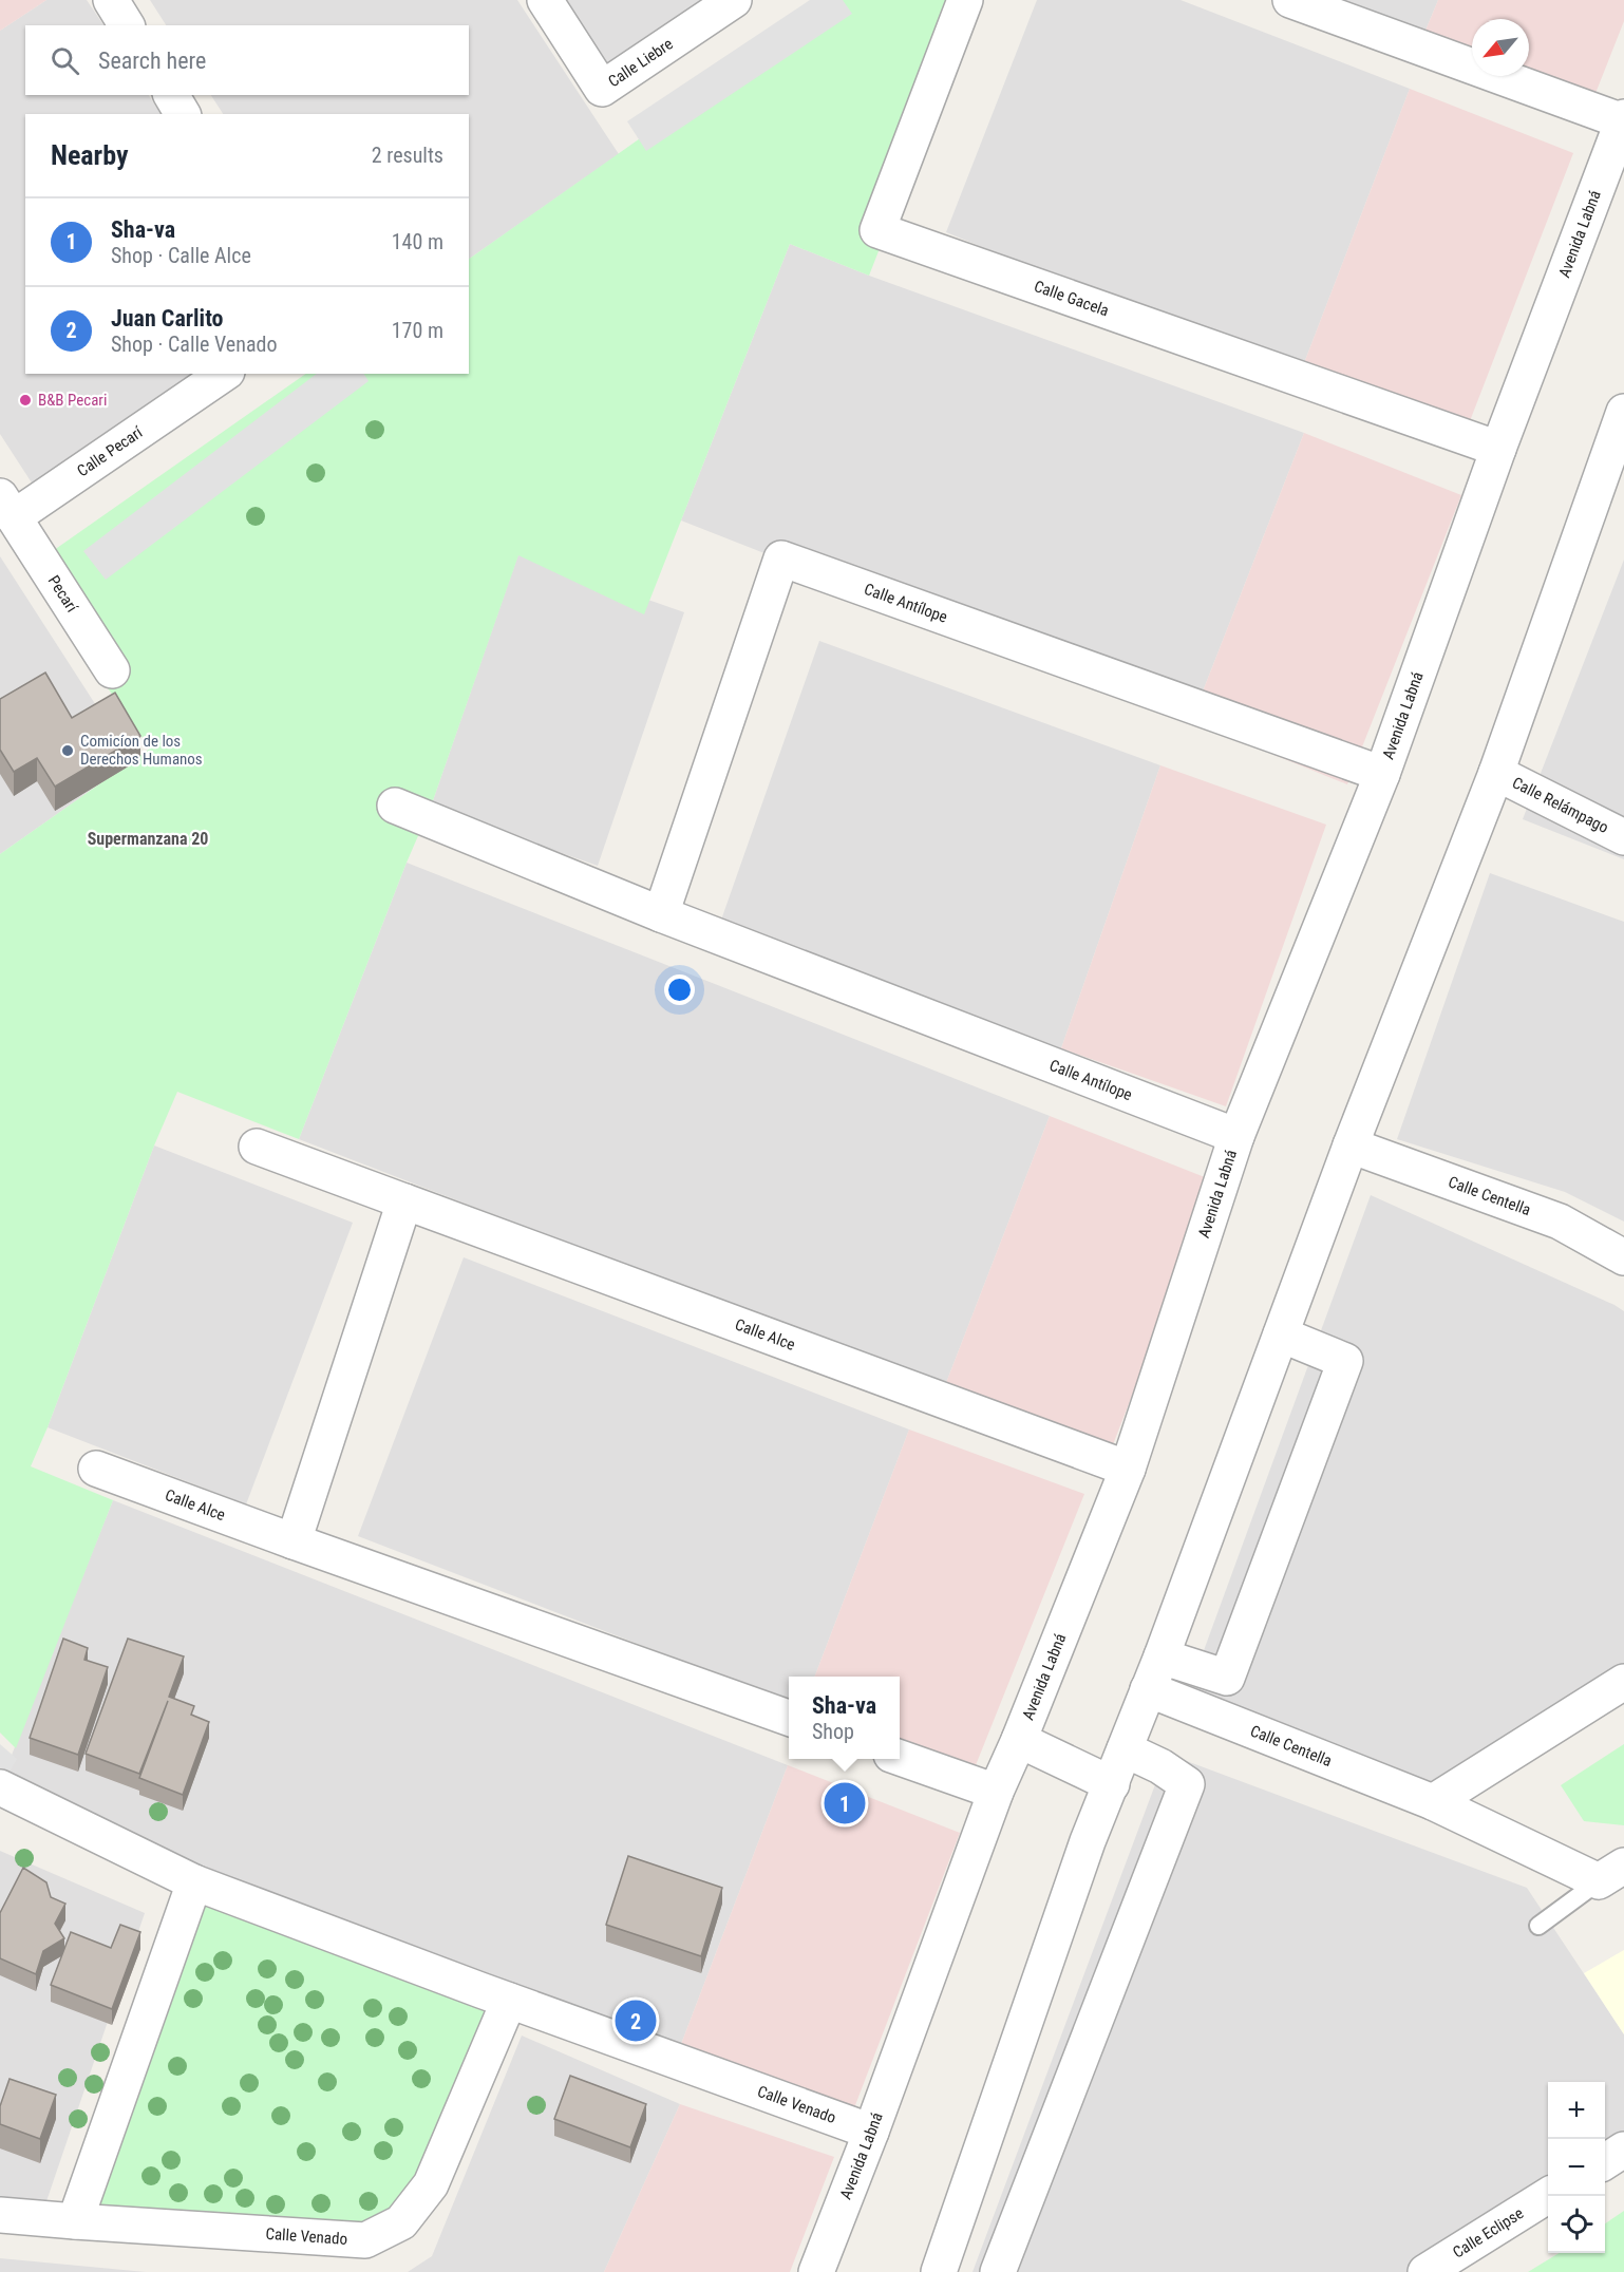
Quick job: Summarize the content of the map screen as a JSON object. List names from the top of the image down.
{
  "streets": {
    "street": [
      "Calle Liebre",
      "Avenida Labná",
      "Calle Gacela",
      "Calle Pecarí",
      "Pecarí",
      "Calle Antílope",
      "Calle Relámpago",
      "Calle Centella",
      "Calle Alce",
      "Calle Venado",
      "Calle Eclipse"
    ]
  },
  "crossings": [
    ["Avenida Labná", "Calle Gacela"],
    ["Avenida Labná", "Calle Antílope"],
    ["Avenida Labná", "Calle Alce"],
    ["Avenida Labná", "Calle Venado"],
    ["Calle Pecarí", "Pecarí"]
  ],
  "districts": ["Supermanzana 20"],
  "places": ["B&B Pecari", "Comicíon de los Derechos Humanos"],
  "north": "bottom left",
  "page": {
    "search": "Search here",
    "heading": ["Nearby", "2 results"],
    "list": [
      {
        "mark": "1",
        "name": "Sha-va",
        "note": "Shop · Calle Alce",
        "value": "140 m"
      },
      {
        "mark": "2",
        "name": "Juan Carlito",
        "note": "Shop · Calle Venado",
        "value": "170 m"
      }
    ],
    "popup": ["Sha-va", "Shop"],
    "pins": ["1", "2"],
    "map_buttons": ["+", "−"]
  }
}
